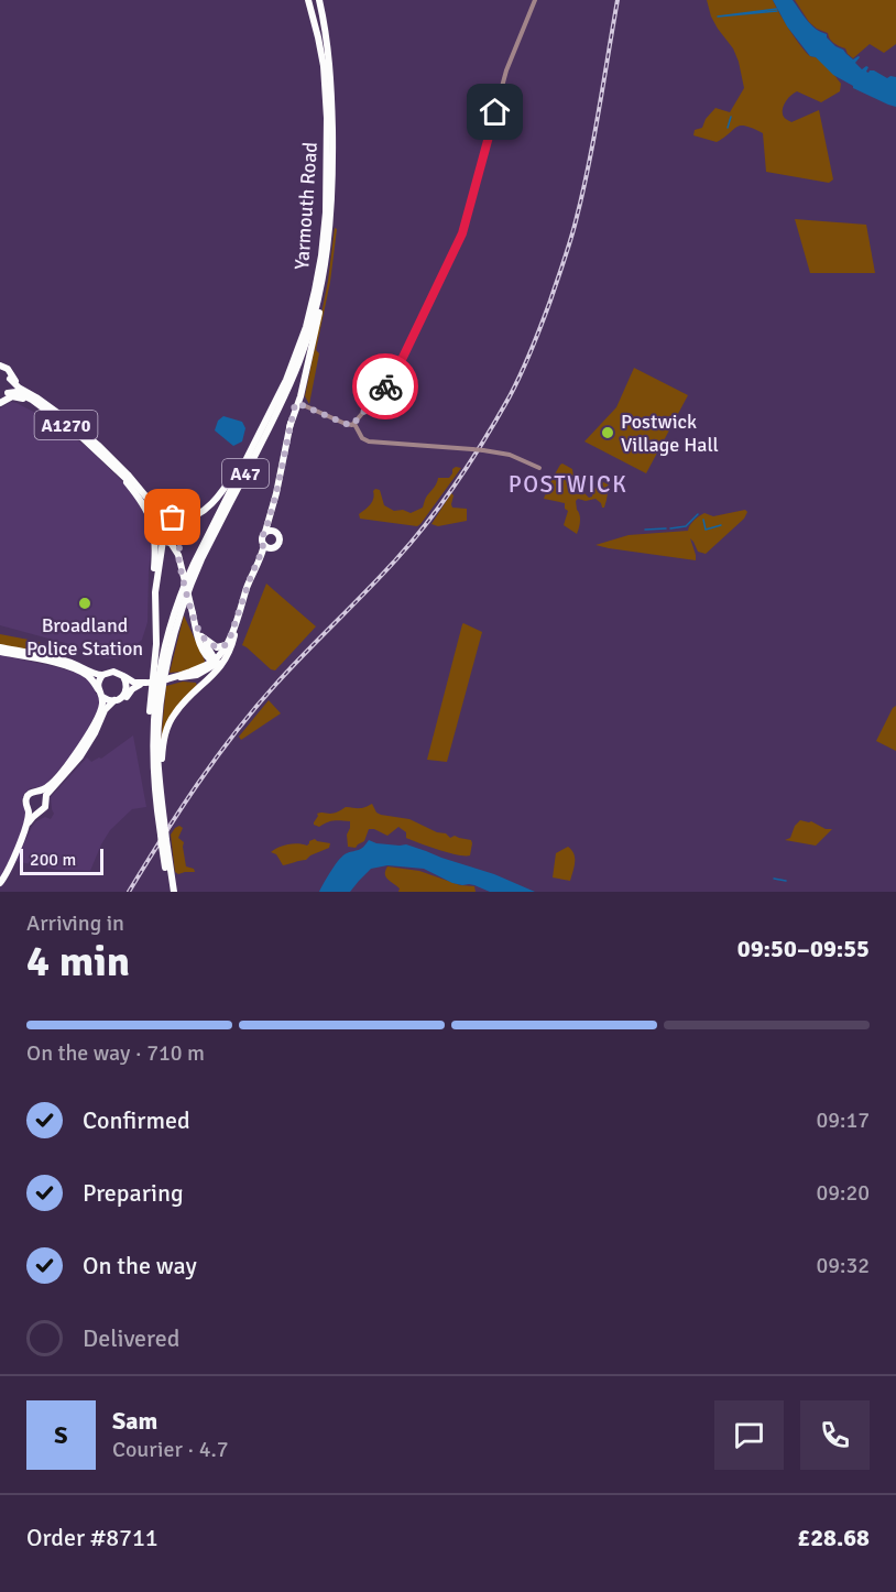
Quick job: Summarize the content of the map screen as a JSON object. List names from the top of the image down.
{
  "streets": {
    "highway": ["Yarmouth Road", "A1270", "A47"]
  },
  "crossings": [
    ["Yarmouth Road", "A47"],
    ["A1270", "A47"]
  ],
  "districts": ["POSTWICK"],
  "places": ["Postwick Village Hall", "Broadland Police Station"],
  "scale_bar": "200 m",
  "page": {
    "scale": "200 m",
    "heading": ["4 min", "Arriving in", "09:50–09:55"],
    "panel": [
      "Sam",
      "Courier · 4.7",
      "Order #8711",
      "£28.68"
    ],
    "bar": "On the way · 710 m",
    "list": [
      ["Confirmed", "09:17"],
      ["Preparing", "09:20"],
      ["On the way", "09:32"],
      "Delivered"
    ],
    "round": "S"
  }
}
